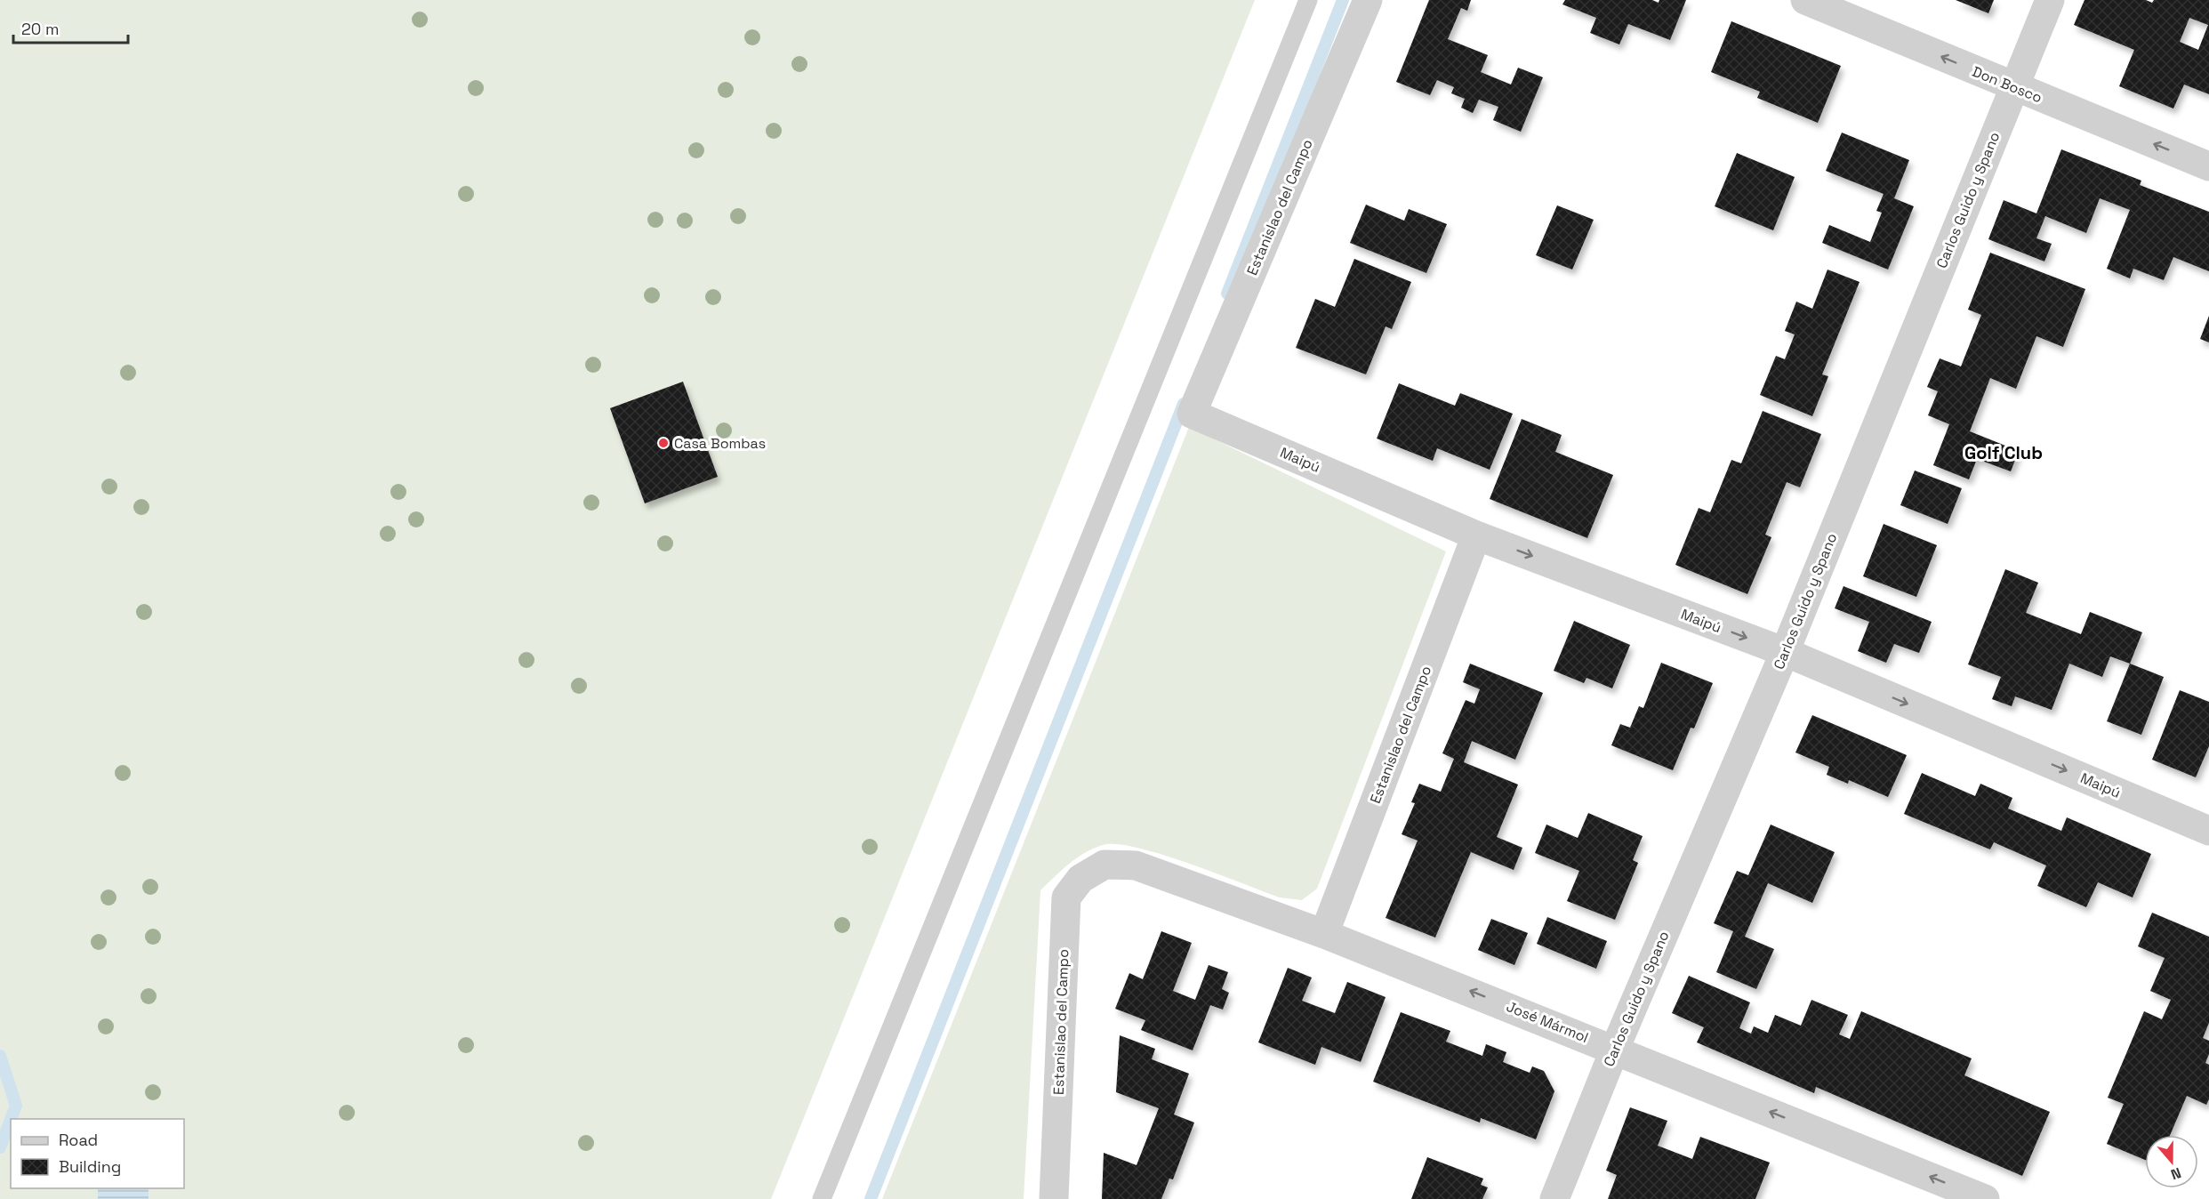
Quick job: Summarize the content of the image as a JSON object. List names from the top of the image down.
{
  "streets": {
    "street": [
      "Don Bosco",
      "Carlos Guido y Spano",
      "Estanislao del Campo",
      "Maipú",
      "José Mármol"
    ]
  },
  "crossings": [
    ["Don Bosco", "Carlos Guido y Spano"],
    ["Carlos Guido y Spano", "Maipú"],
    ["Carlos Guido y Spano", "José Mármol"],
    ["Estanislao del Campo", "Maipú"],
    ["Estanislao del Campo", "José Mármol"]
  ],
  "one_way": ["Don Bosco", "Maipú", "José Mármol"],
  "districts": ["Golf Club"],
  "places": ["Casa Bombas"],
  "legend": ["Road", "Building"],
  "scale_bar": "20 m",
  "north": "bottom"
}
